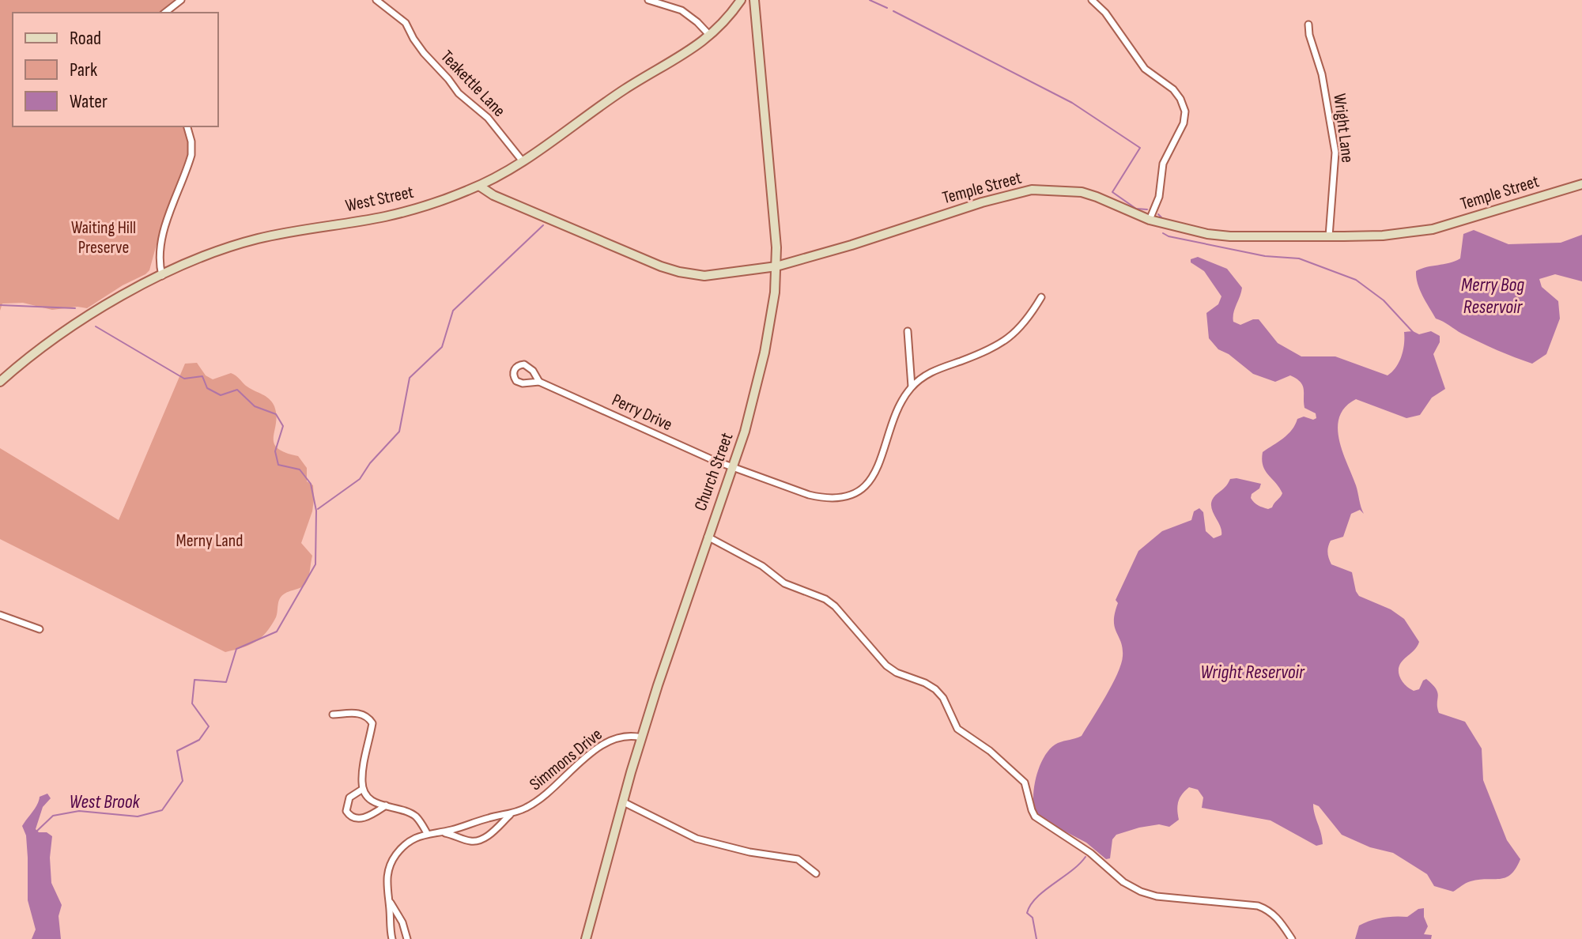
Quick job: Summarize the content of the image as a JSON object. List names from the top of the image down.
{
  "streets": {
    "main road": ["Temple Street", "West Street", "Church Street"],
    "street": [
      "Teakettle Lane",
      "Wright Lane",
      "Perry Drive",
      "Simmons Drive"
    ]
  },
  "crossings": [
    ["Teakettle Lane", "West Street"],
    ["Wright Lane", "Temple Street"],
    ["Temple Street", "West Street"],
    ["Temple Street", "Church Street"],
    ["Perry Drive", "Church Street"],
    ["Church Street", "Simmons Drive"]
  ],
  "water": ["Merry Bog Reservoir", "Wright Reservoir", "West Brook"],
  "parks": ["Waiting Hill Preserve", "Merny Land"],
  "legend": ["Road", "Park", "Water"]
}
